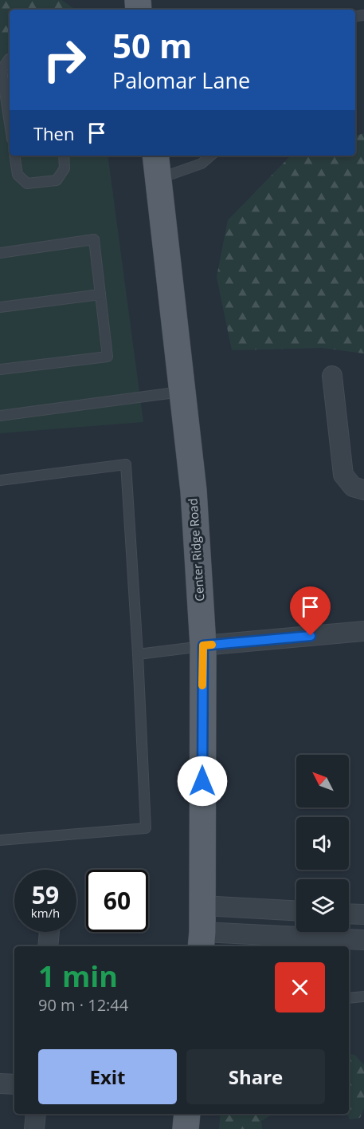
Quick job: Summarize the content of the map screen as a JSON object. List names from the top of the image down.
{
  "streets": {
    "main road": ["Center Ridge Road"]
  },
  "north": "top left",
  "page": {
    "turn": ["50 m", "Palomar Lane"],
    "then": "Then",
    "speed": "59 km/h",
    "limit": "60",
    "heading": ["1 min", "90 m · 12:44"],
    "buttons": ["Exit", "Share"]
  }
}
